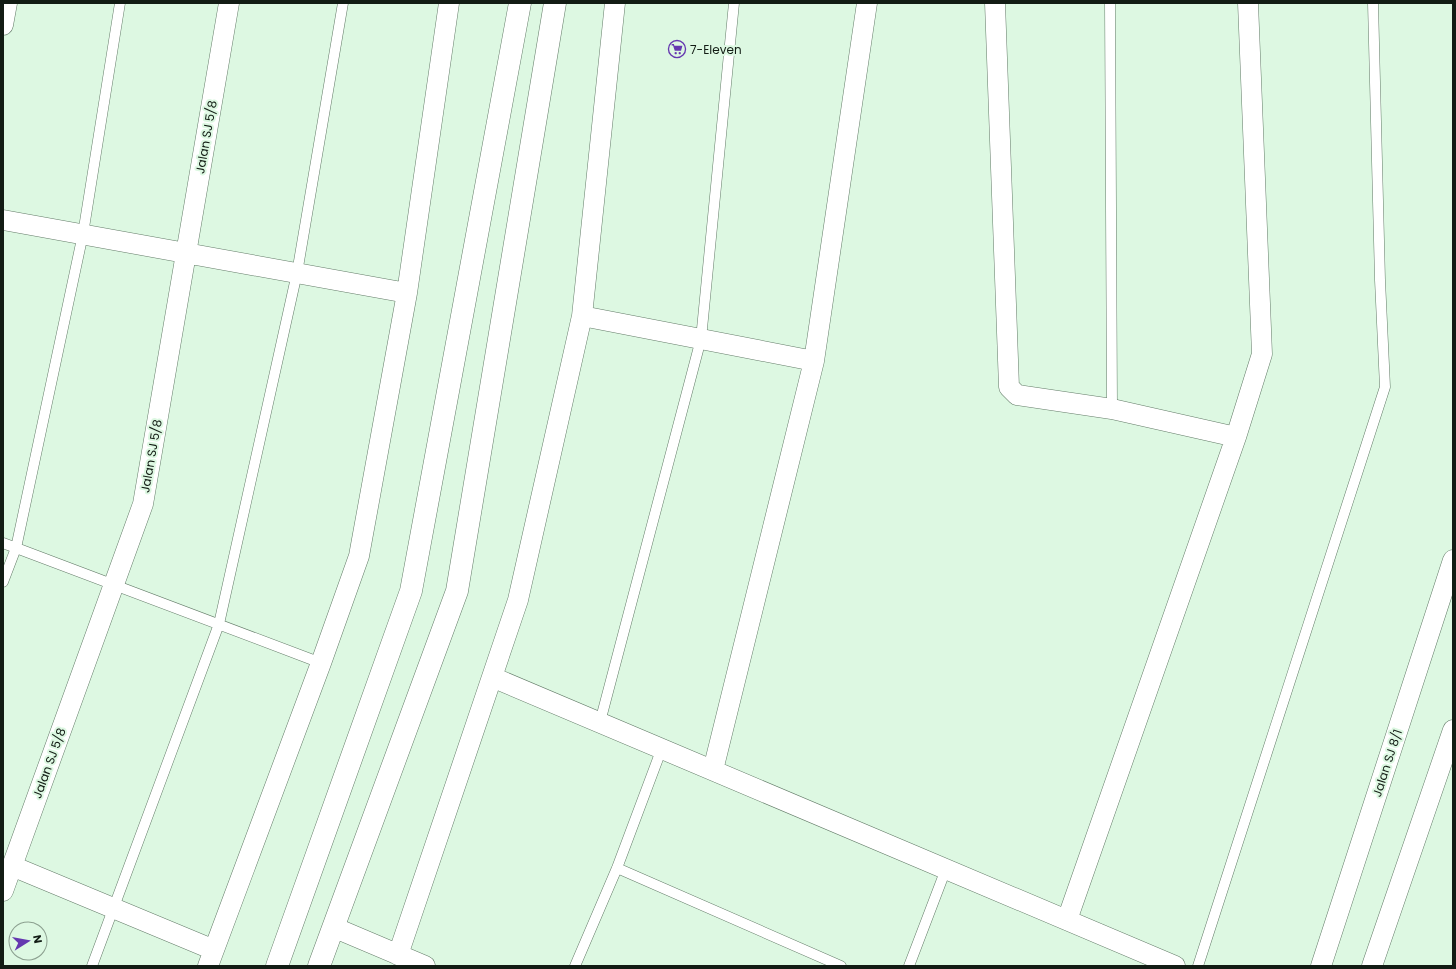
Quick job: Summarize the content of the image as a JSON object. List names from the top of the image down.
{
  "streets": {
    "street": ["Jalan SJ 5/8", "Jalan SJ 8/1"]
  },
  "places": {
    "supermarket": ["7-Eleven"]
  },
  "north": "right"
}
